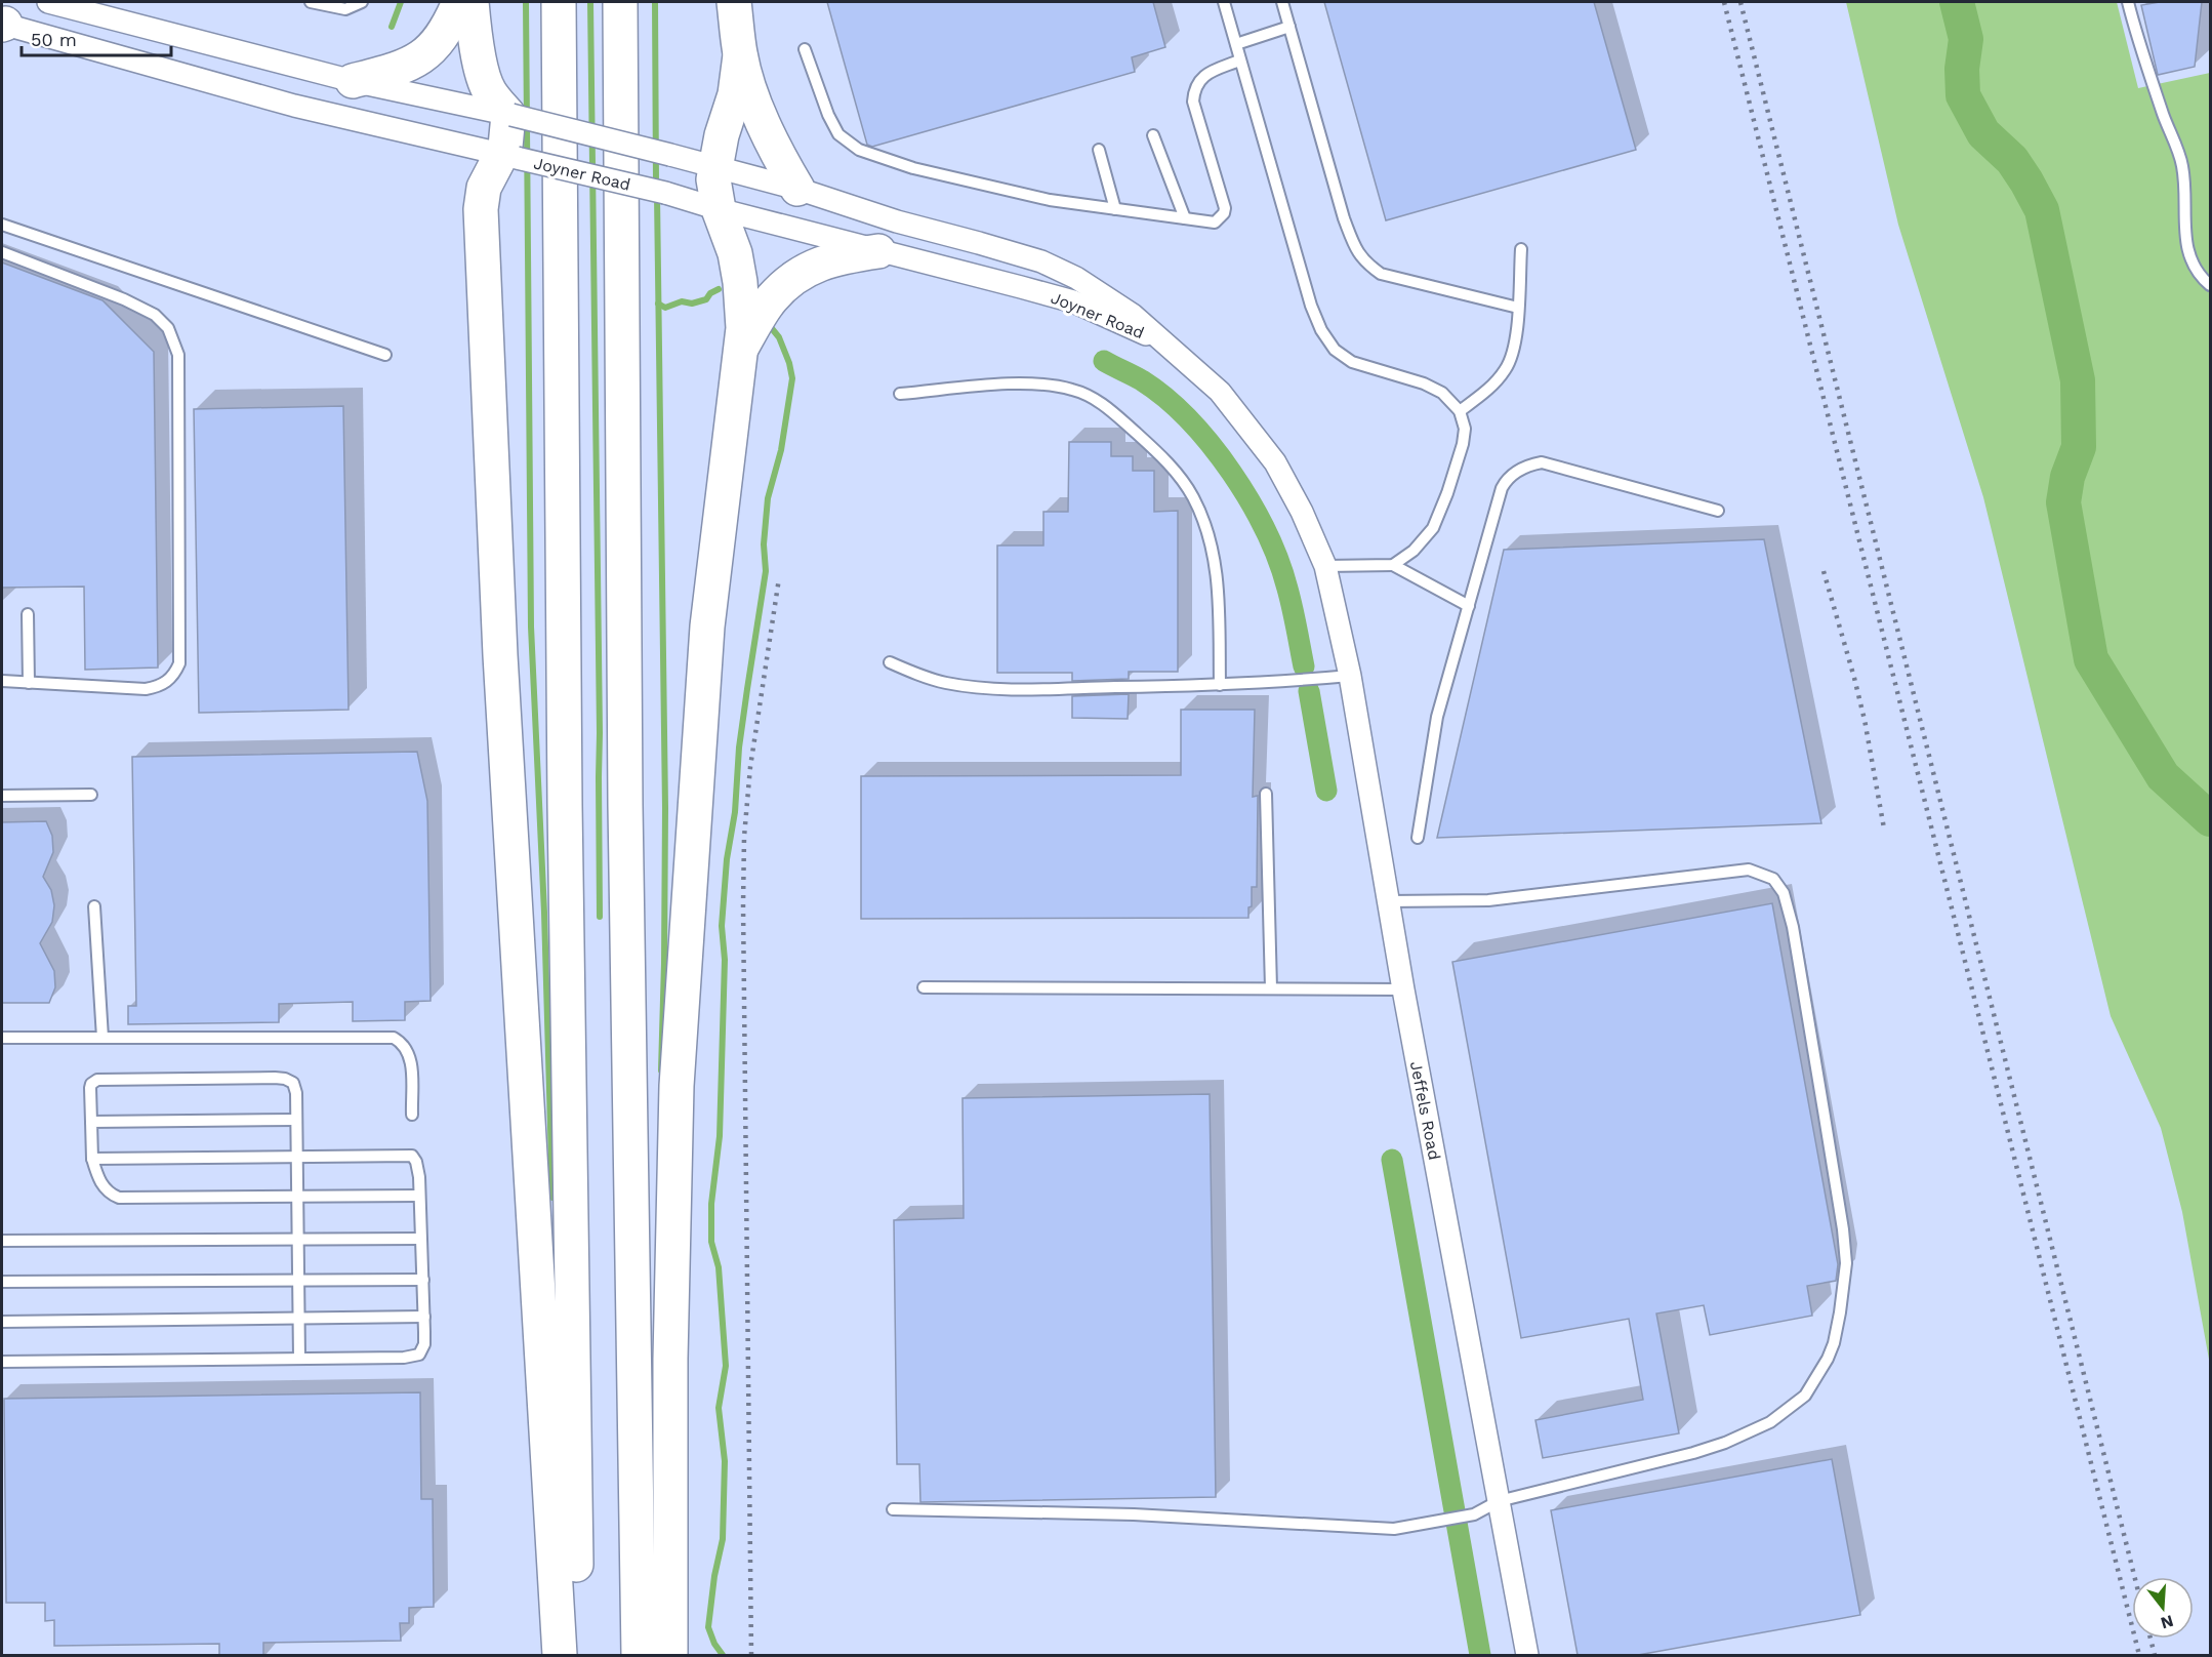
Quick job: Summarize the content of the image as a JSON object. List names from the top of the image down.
{
  "streets": {
    "street": ["Joyner Road", "Jeffels Road"]
  },
  "crossings": [
    ["Joyner Road", "Jeffels Road"]
  ],
  "scale_bar": "50 m",
  "north": "bottom"
}
